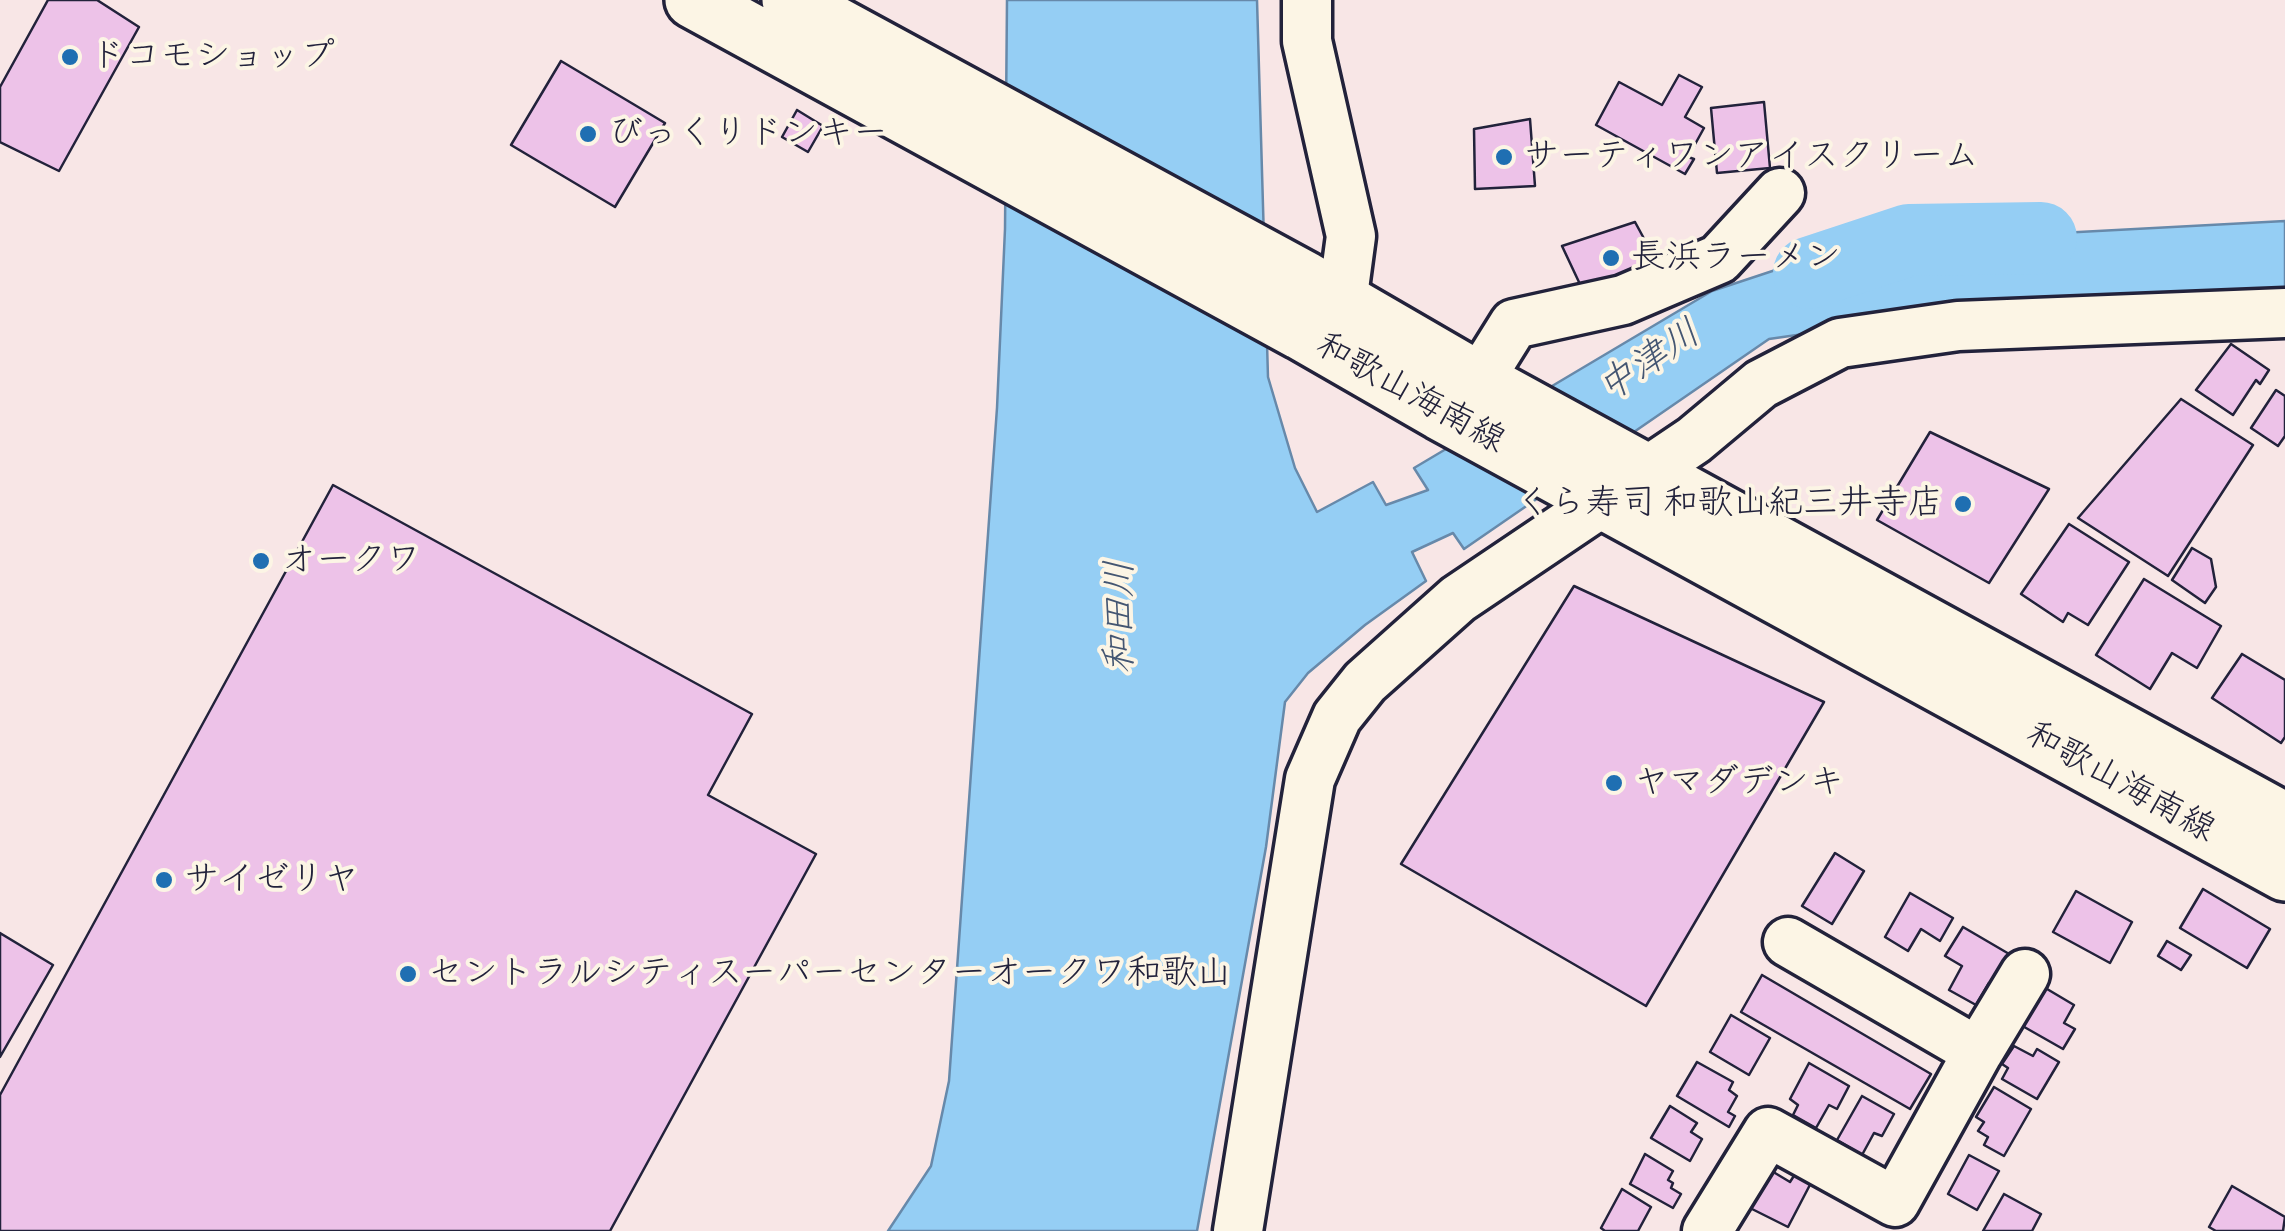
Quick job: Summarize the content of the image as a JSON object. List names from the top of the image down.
{
  "streets": {
    "main road": ["和歌山海南線"]
  },
  "water": ["中津川", "和田川"],
  "places": [
    "ドコモショップ",
    "びっくりドンキー",
    "サーティワンアイスクリーム",
    "長浜ラーメン",
    "くら寿司 和歌山紀三井寺店",
    "オークワ",
    "ヤマダデンキ",
    "サイゼリヤ",
    "セントラルシティスーパーセンターオークワ和歌山"
  ]
}
